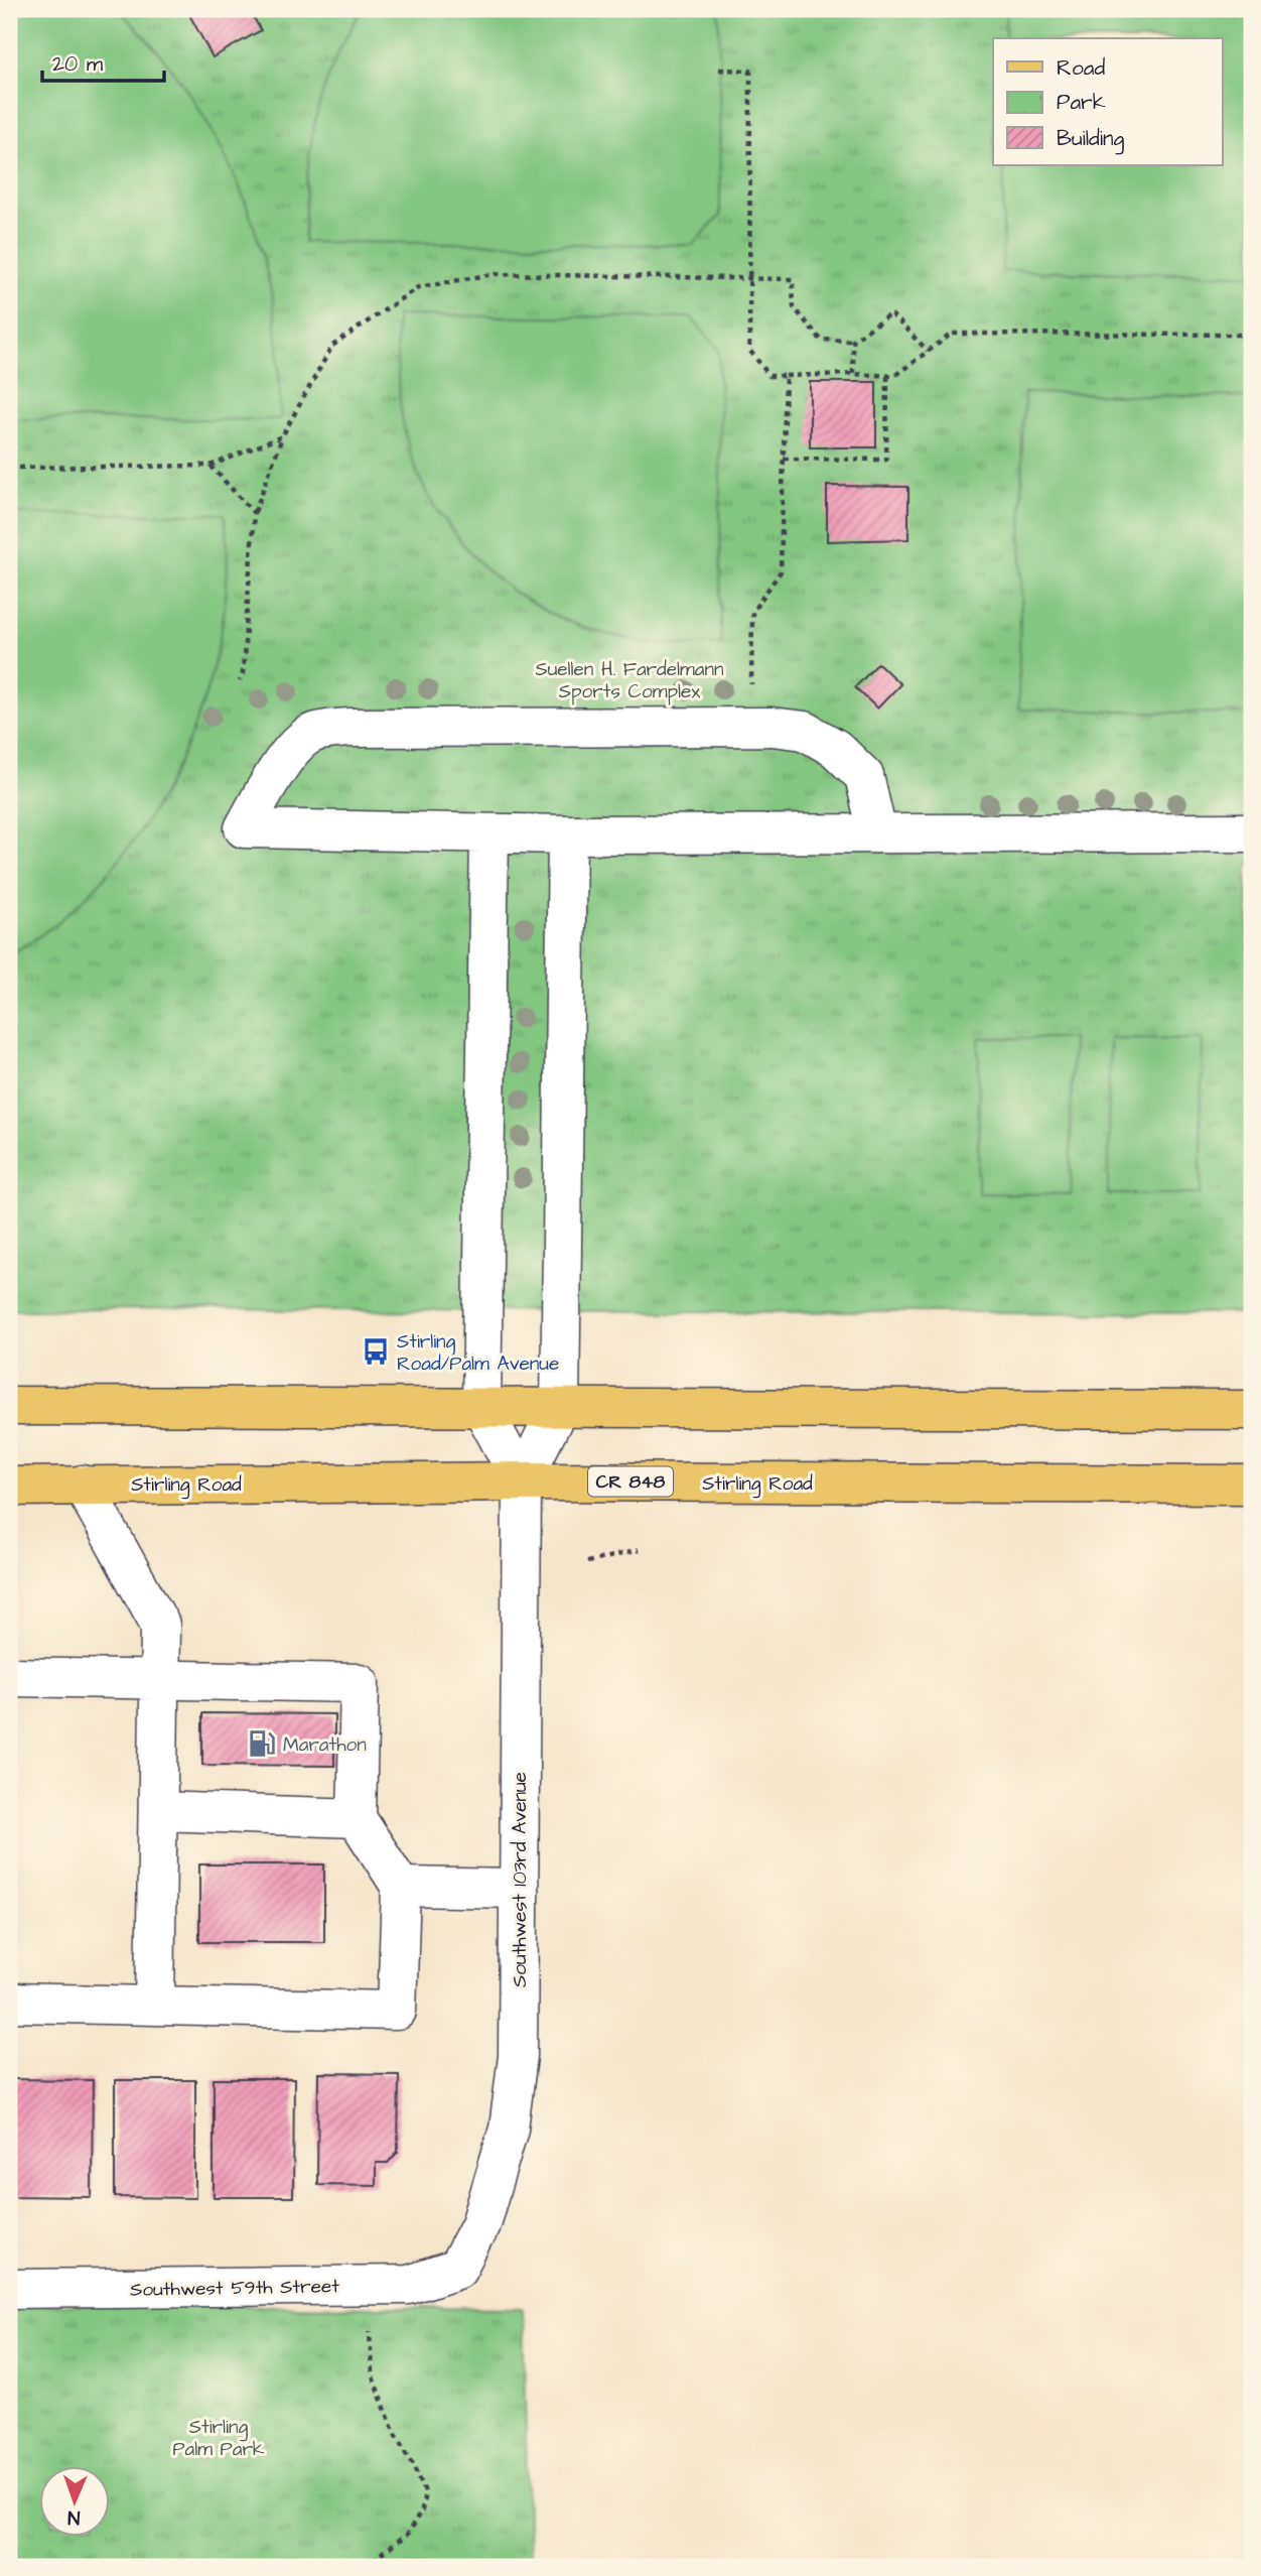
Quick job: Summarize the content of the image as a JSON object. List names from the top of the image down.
{
  "streets": {
    "main road": ["CR 848", "Stirling Road"],
    "street": ["Southwest 103rd Avenue", "Southwest 59th Street"]
  },
  "crossings": [
    ["Stirling Road", "Southwest 103rd Avenue"],
    ["Southwest 103rd Avenue", "Southwest 59th Street"]
  ],
  "parks": ["Suellen H. Fardelmann Sports Complex", "Stirling Palm Park"],
  "places": {
    "bus stop": ["Stirling Road/Palm Avenue"],
    "fuel station": ["Marathon"]
  },
  "legend": ["Road", "Park", "Building"],
  "scale_bar": "20 m",
  "north": "bottom"
}
